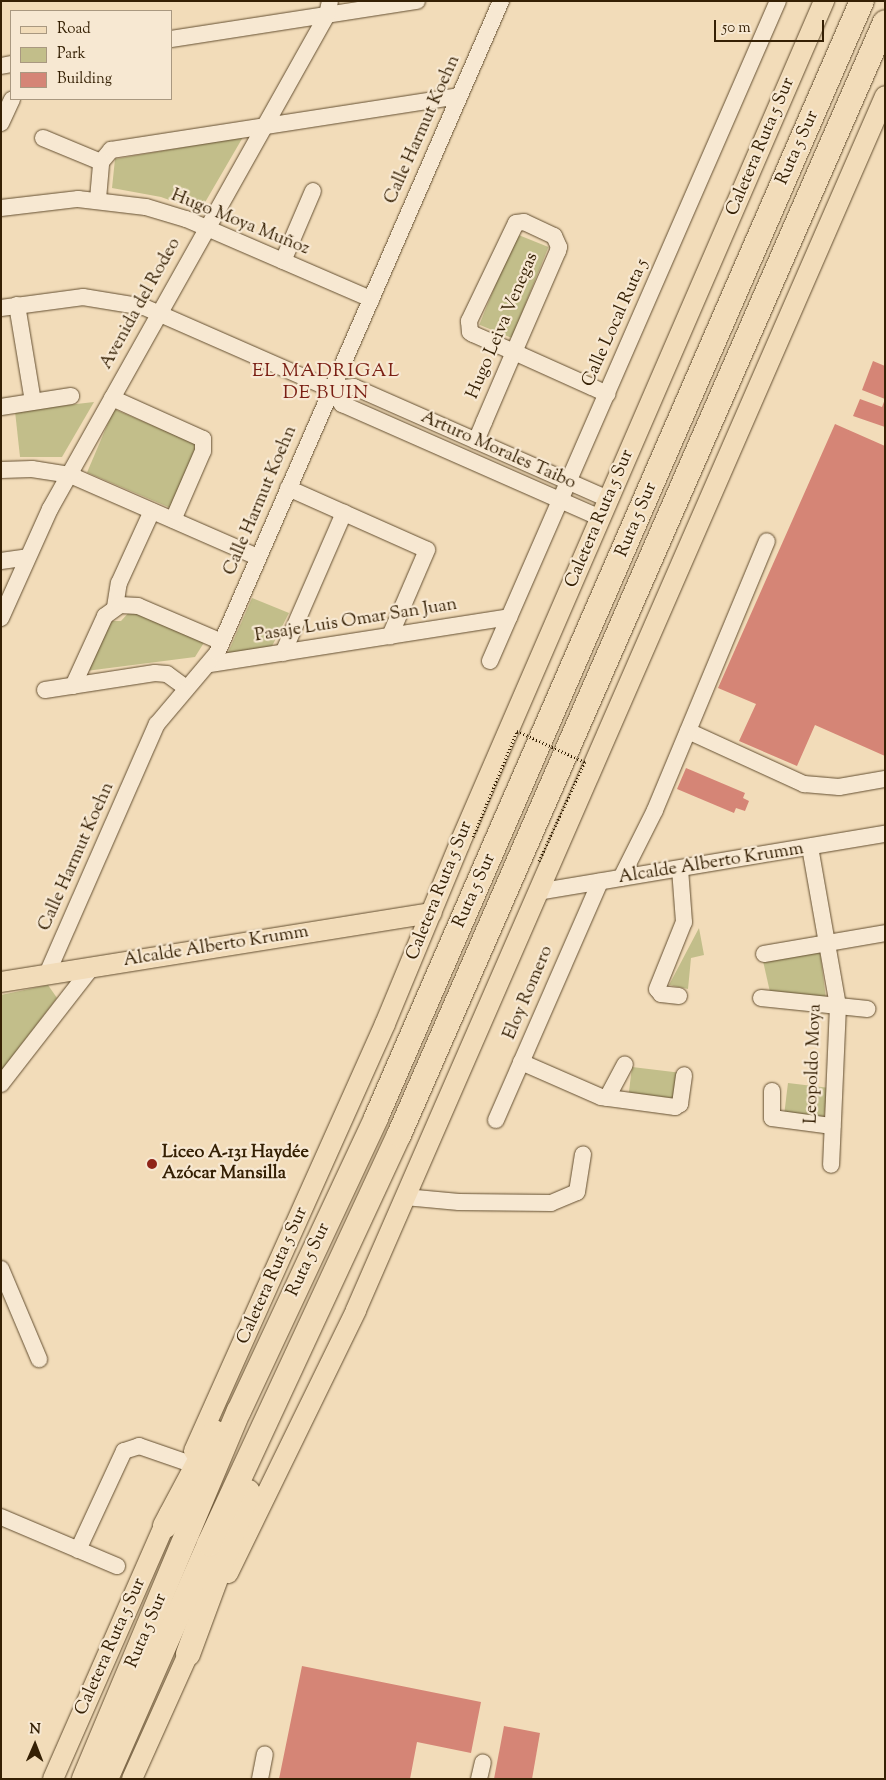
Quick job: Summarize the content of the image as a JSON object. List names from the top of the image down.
{
  "streets": {
    "highway": ["Ruta 5 Sur"],
    "main road": ["Caletera Ruta 5 Sur", "Alcalde Alberto Krumm"],
    "street": [
      "Calle Harmut Koehn",
      "Hugo Moya Muñoz",
      "Avenida del Rodeo",
      "Calle Local Ruta 5",
      "Hugo Leiva Venegas",
      "Arturo Morales Taibo",
      "Pasaje Luis Omar San Juan",
      "Eloy Romero",
      "Leopoldo Moya"
    ]
  },
  "crossings": [
    ["Calle Harmut Koehn", "Hugo Moya Muñoz"],
    ["Calle Harmut Koehn", "Arturo Morales Taibo"],
    ["Calle Harmut Koehn", "Pasaje Luis Omar San Juan"],
    ["Calle Harmut Koehn", "Alcalde Alberto Krumm"],
    ["Caletera Ruta 5 Sur", "Arturo Morales Taibo"],
    ["Caletera Ruta 5 Sur", "Alcalde Alberto Krumm"],
    ["Hugo Moya Muñoz", "Avenida del Rodeo"],
    ["Avenida del Rodeo", "Arturo Morales Taibo"],
    ["Calle Local Ruta 5", "Arturo Morales Taibo"],
    ["Calle Local Ruta 5", "Pasaje Luis Omar San Juan"],
    ["Hugo Leiva Venegas", "Arturo Morales Taibo"],
    ["Alcalde Alberto Krumm", "Eloy Romero"],
    ["Alcalde Alberto Krumm", "Leopoldo Moya"]
  ],
  "districts": ["EL MADRIGAL DE BUIN"],
  "places": ["Liceo A-131 Haydée Azócar Mansilla"],
  "legend": ["Road", "Park", "Building"],
  "scale_bar": "50 m",
  "north": "top"
}
